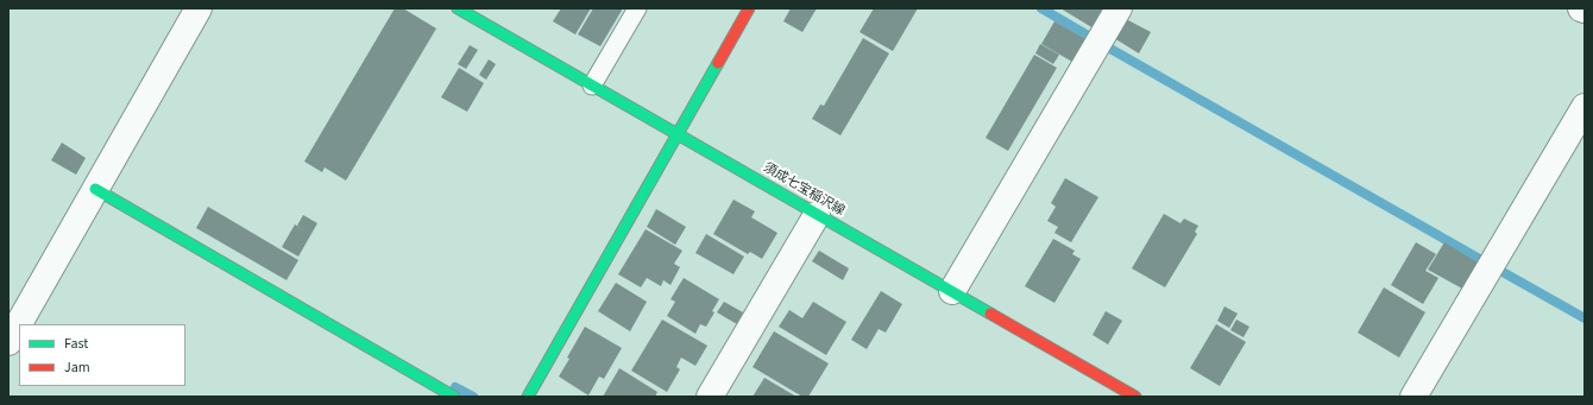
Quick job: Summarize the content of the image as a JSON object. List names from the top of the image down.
{
  "streets": {
    "street": ["須成七宝稲沢線"]
  },
  "legend": ["Fast", "Jam"]
}
